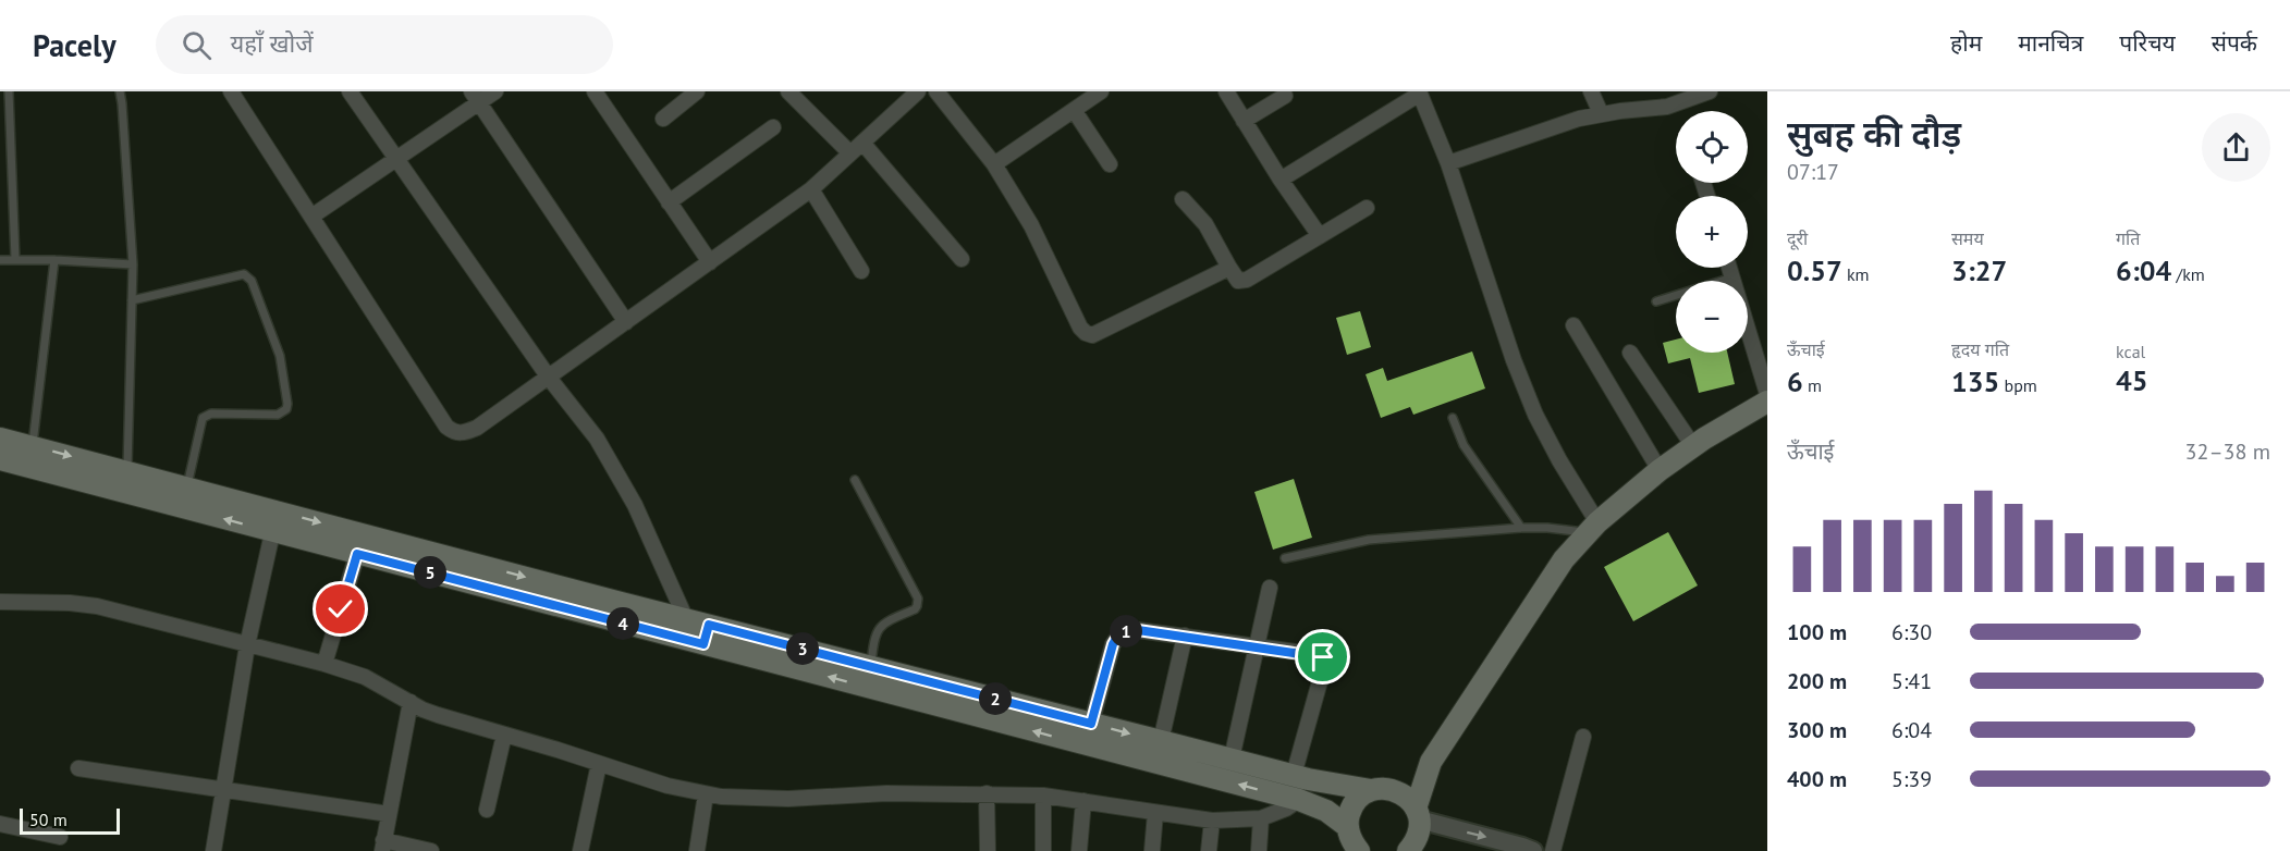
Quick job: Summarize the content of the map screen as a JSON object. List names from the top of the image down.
{
  "scale_bar": "50 m",
  "page": {
    "header": "Pacely",
    "search": "यहाँ खोजें",
    "nav": [
      "होम",
      "मानचित्र",
      "परिचय",
      "संपर्क"
    ],
    "heading": ["सुबह की दौड़", "07:17"],
    "map_buttons": ["+", "−"],
    "stats": [
      ["दूरी", "0.57 km"],
      ["समय", "3:27"],
      ["गति", "6:04 /km"],
      ["ऊँचाई", "6 m"],
      ["हृदय गति", "135 bpm"],
      ["kcal", "45"]
    ],
    "chart": ["ऊँचाई", "32–38 m"],
    "pins": [
      "5",
      "4",
      "1",
      "3",
      "2"
    ],
    "list": [
      {
        "name": "100 m",
        "note": "6:30"
      },
      {
        "name": "200 m",
        "note": "5:41"
      },
      {
        "name": "300 m",
        "note": "6:04"
      },
      {
        "name": "400 m",
        "note": "5:39"
      }
    ],
    "scale": "50 m"
  }
}
